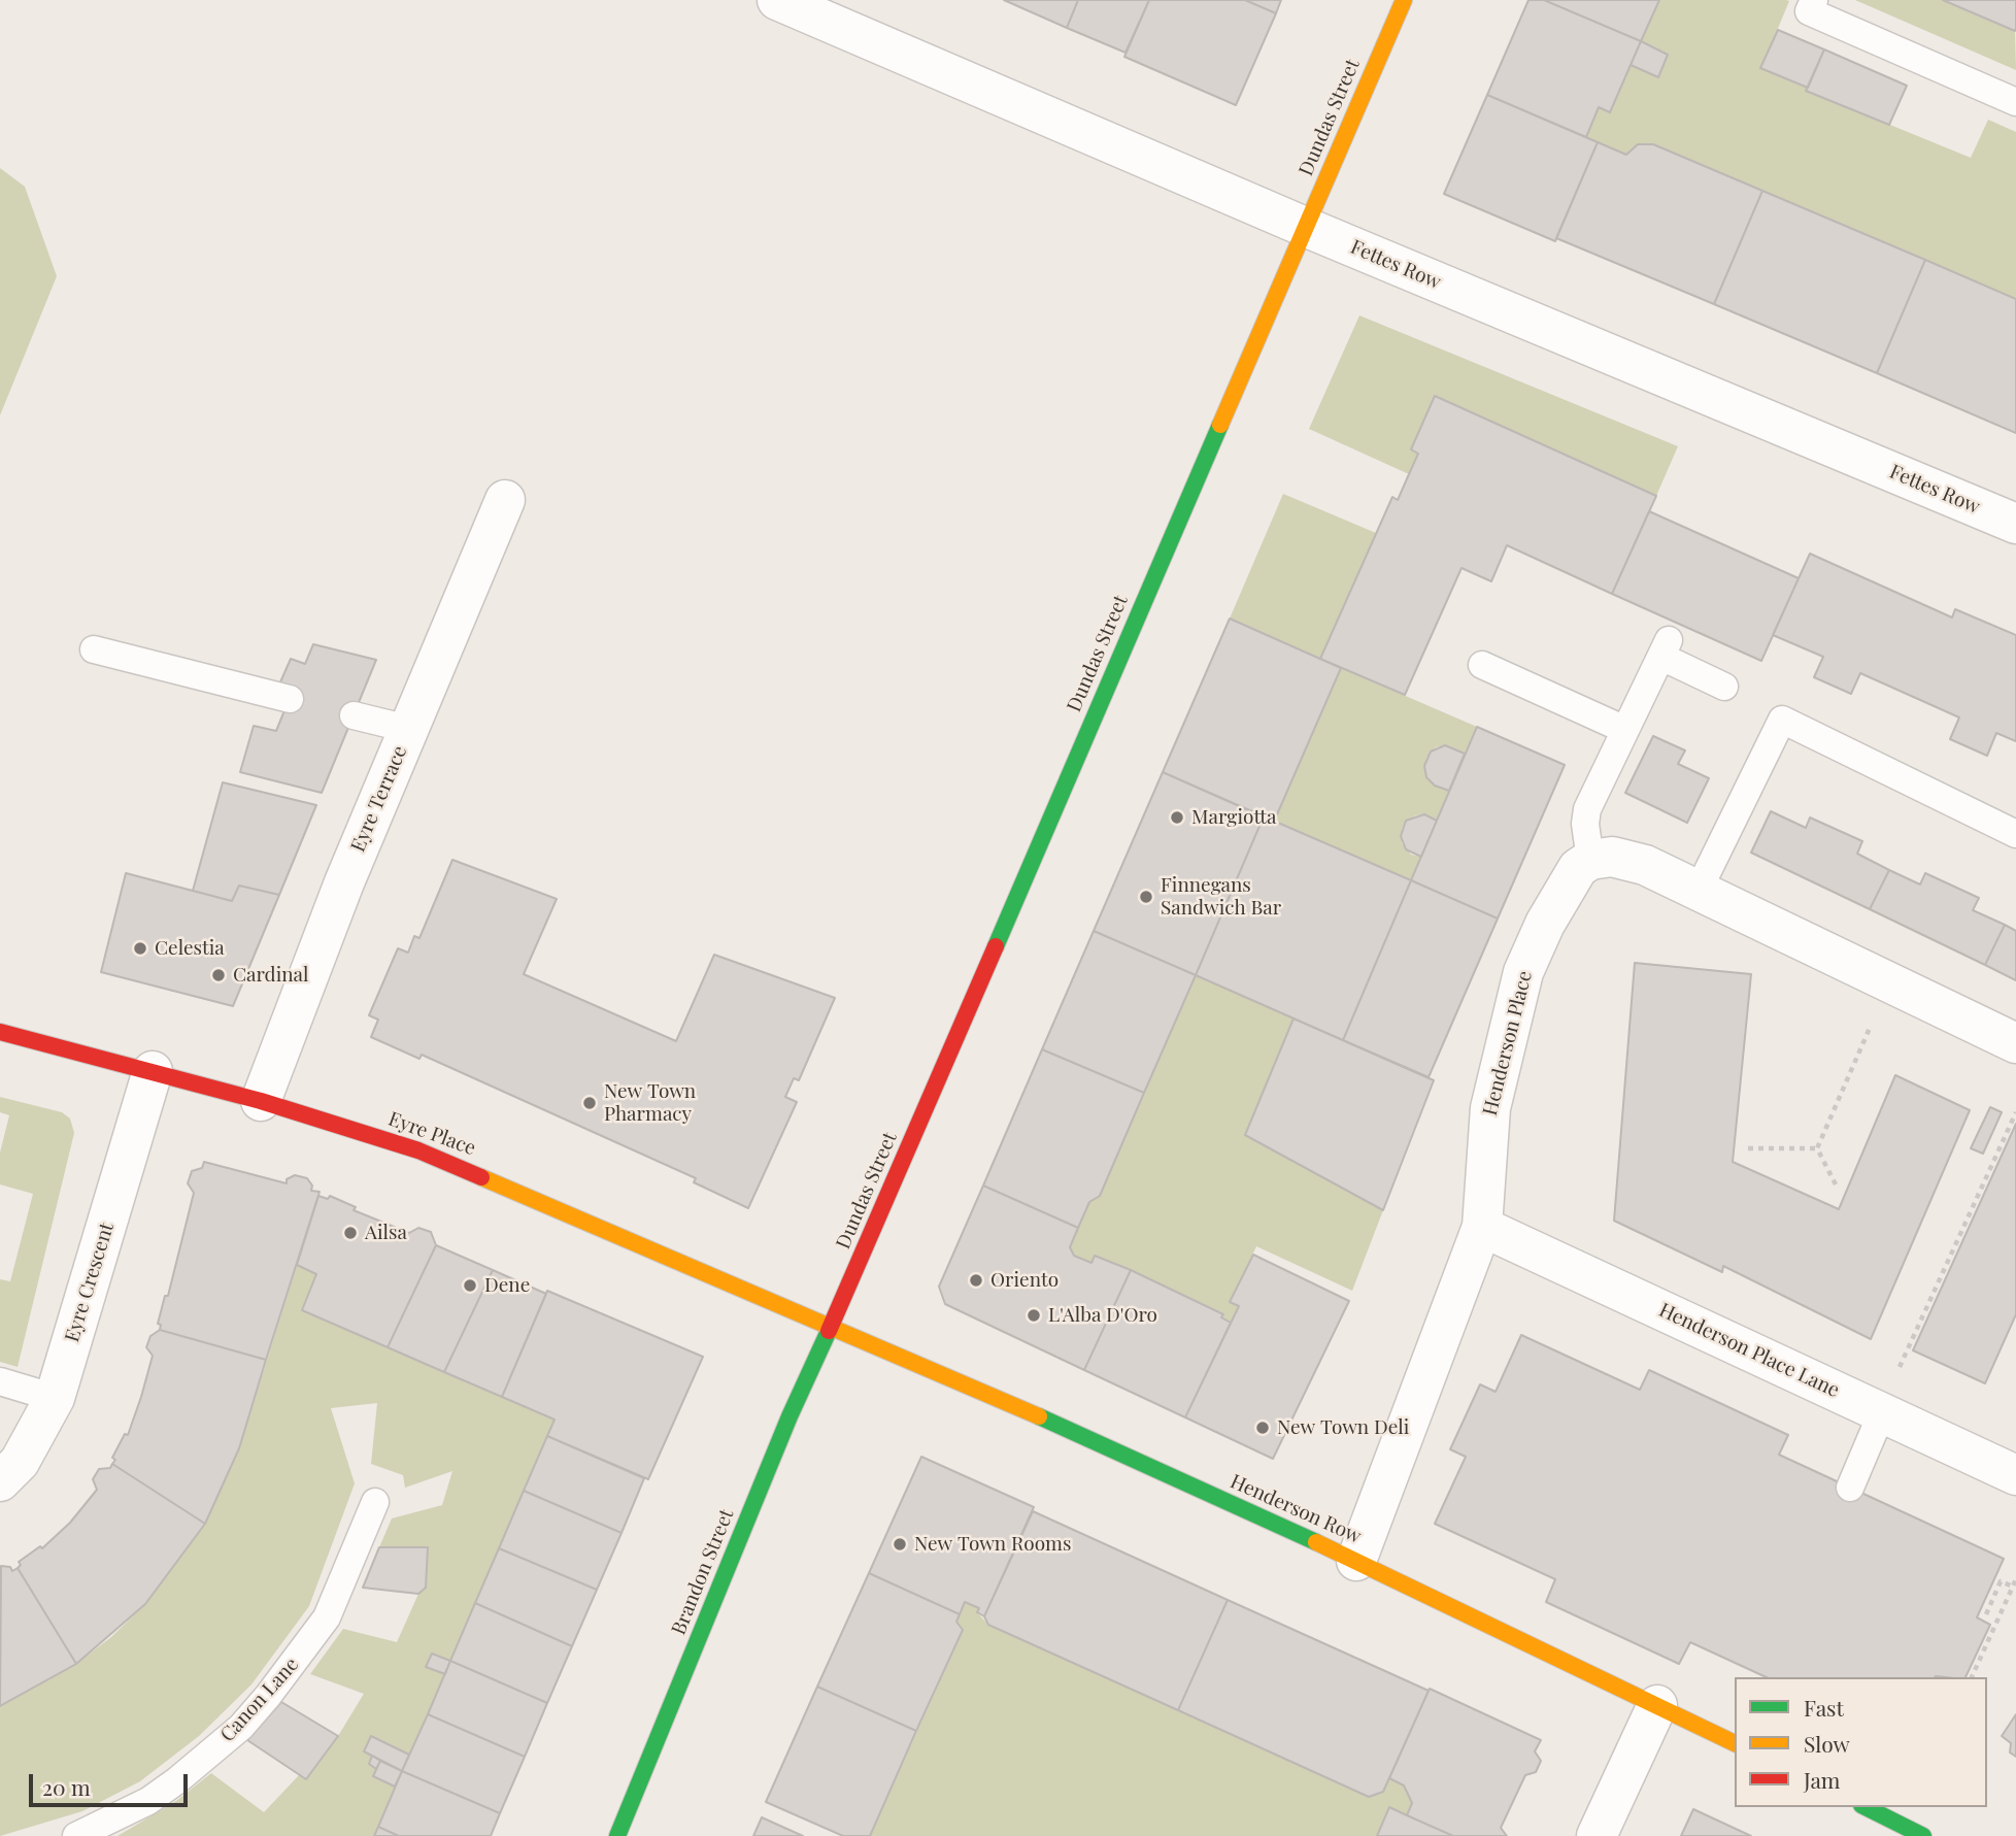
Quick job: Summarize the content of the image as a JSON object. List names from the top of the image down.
{
  "streets": {
    "street": [
      "Dundas Street",
      "Fettes Row",
      "Eyre Terrace",
      "Henderson Place",
      "Eyre Place",
      "Eyre Crescent",
      "Henderson Place Lane",
      "Henderson Row",
      "Brandon Street"
    ],
    "lane": ["Canon Lane"]
  },
  "crossings": [
    ["Dundas Street", "Fettes Row"],
    ["Dundas Street", "Eyre Place"],
    ["Dundas Street", "Henderson Row"],
    ["Dundas Street", "Brandon Street"],
    ["Eyre Terrace", "Eyre Place"],
    ["Henderson Place", "Henderson Place Lane"],
    ["Henderson Place", "Henderson Row"],
    ["Eyre Place", "Eyre Crescent"],
    ["Eyre Place", "Henderson Row"],
    ["Eyre Place", "Brandon Street"],
    ["Henderson Row", "Brandon Street"]
  ],
  "places": [
    "Margiotta",
    "Finnegans Sandwich Bar",
    "Celestia",
    "Cardinal",
    "New Town Pharmacy",
    "Ailsa",
    "Oriento",
    "Dene",
    "L'Alba D'Oro",
    "New Town Deli",
    "New Town Rooms"
  ],
  "legend": ["Fast", "Slow", "Jam"],
  "scale_bar": "20 m"
}
